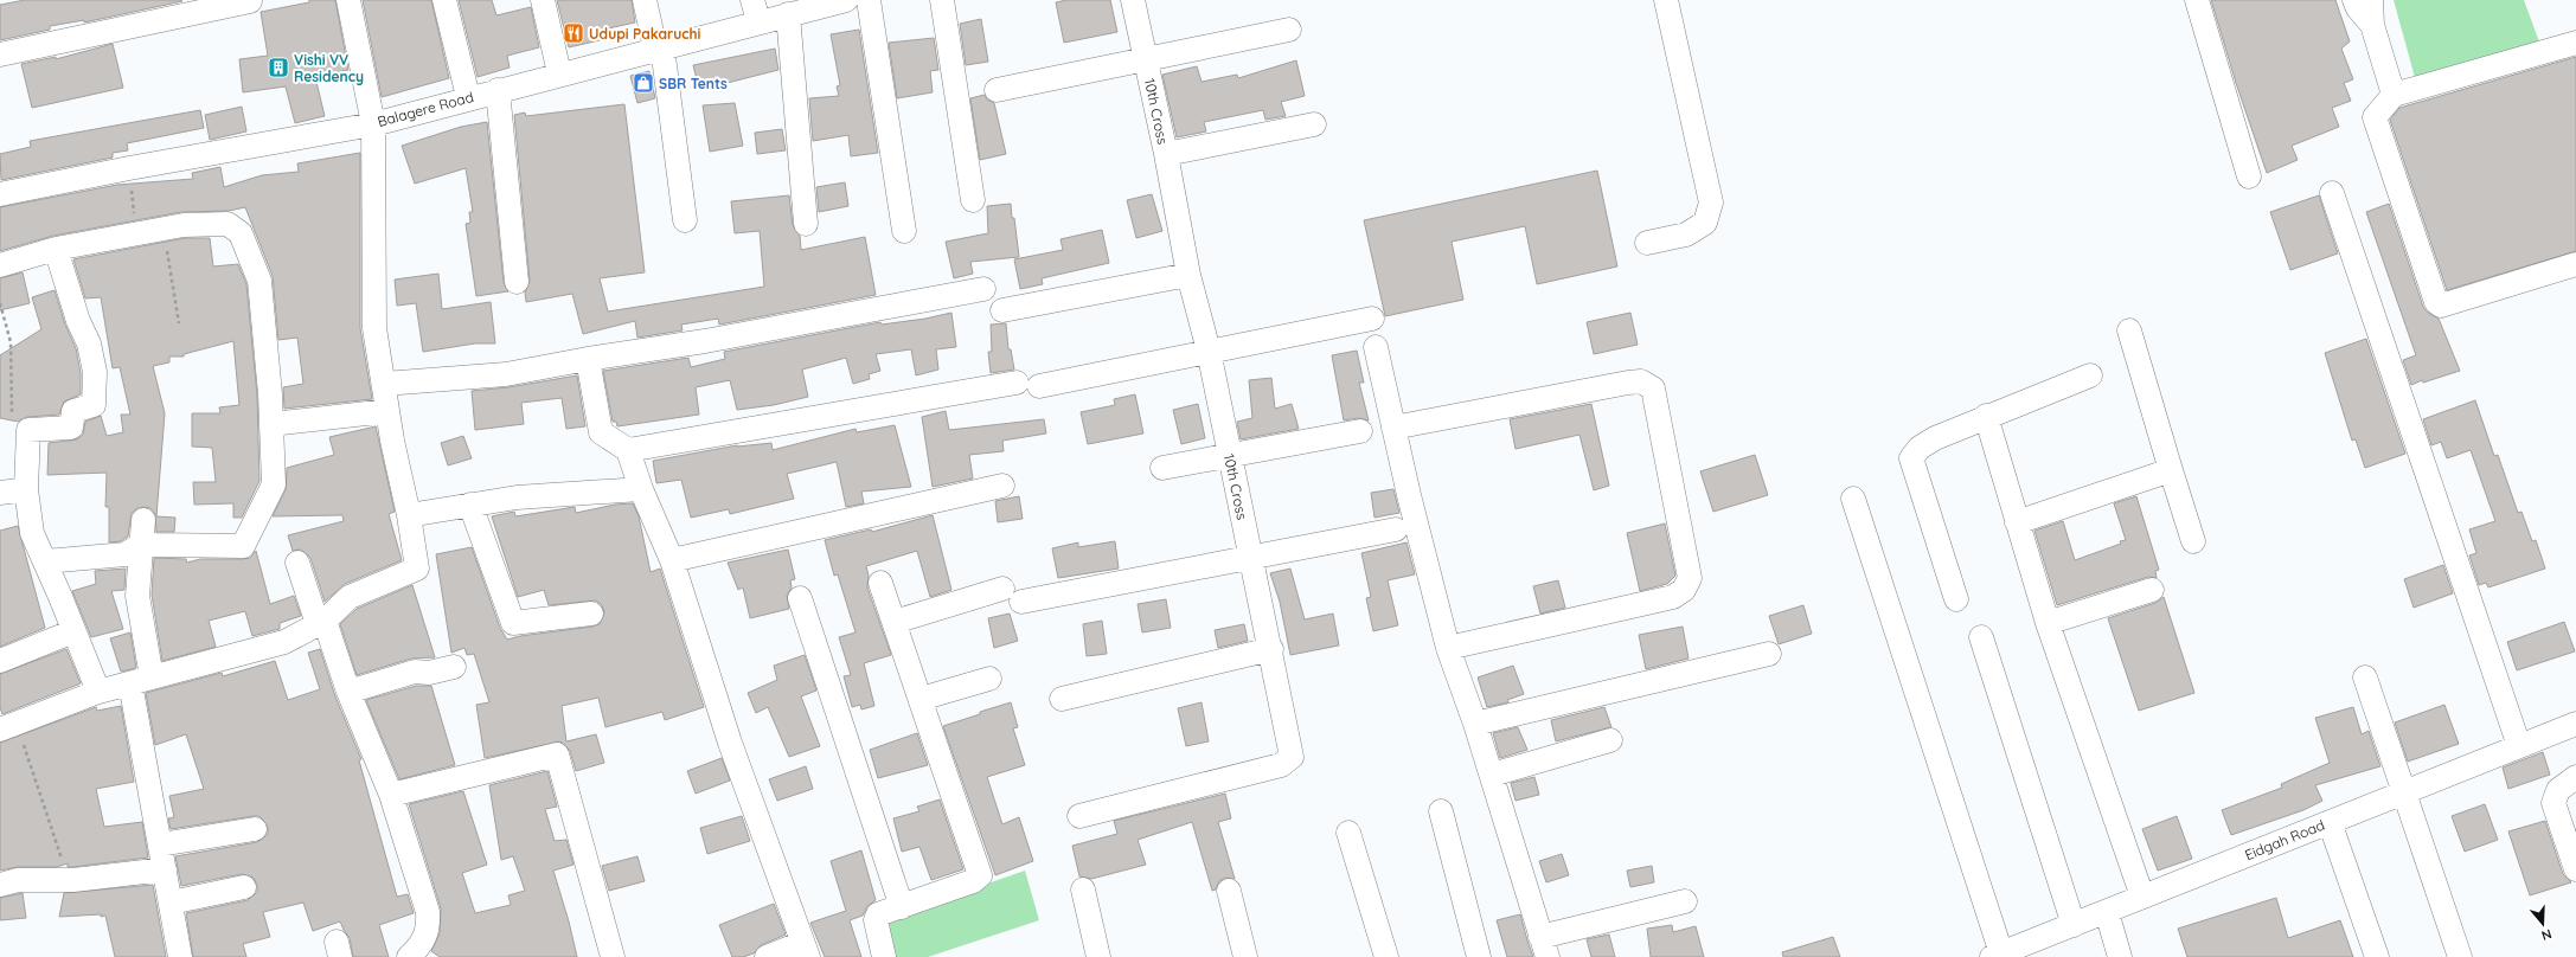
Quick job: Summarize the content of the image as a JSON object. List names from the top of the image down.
{
  "streets": {
    "street": ["Balagere Road", "10th Cross", "Eidgah Road"]
  },
  "places": {
    "restaurant": ["Udupi Pakaruchi"],
    "building": ["Vishi VV Residency"],
    "shop": ["SBR Tents"]
  },
  "north": "bottom"
}
